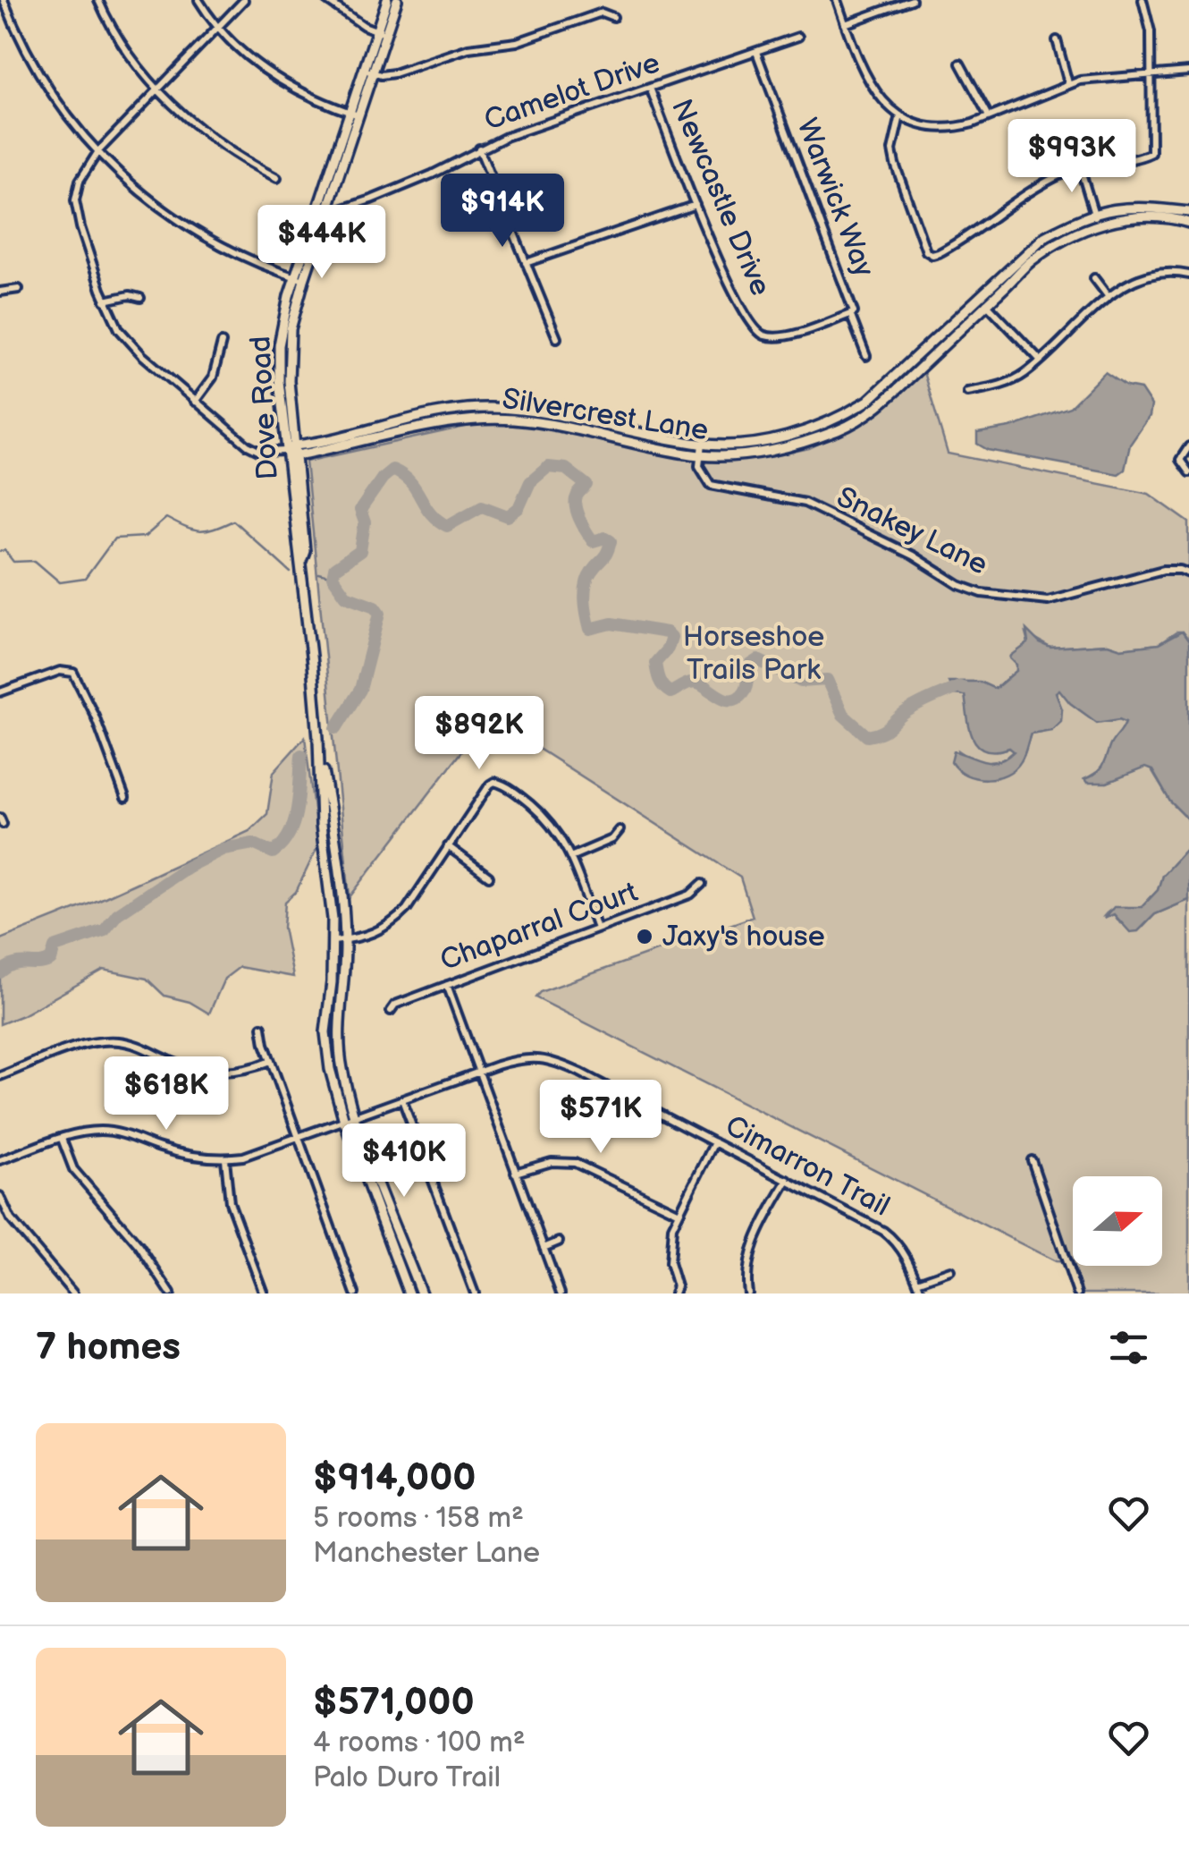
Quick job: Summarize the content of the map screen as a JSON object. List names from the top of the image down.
{
  "streets": {
    "main road": ["Dove Road", "Silvercrest Lane"],
    "street": [
      "Camelot Drive",
      "Newcastle Drive",
      "Warwick Way",
      "Snakey Lane",
      "Chaparral Court",
      "Cimarron Trail"
    ]
  },
  "crossings": [
    ["Camelot Drive", "Newcastle Drive"],
    ["Camelot Drive", "Warwick Way"],
    ["Camelot Drive", "Dove Road"],
    ["Newcastle Drive", "Warwick Way"],
    ["Dove Road", "Silvercrest Lane"],
    ["Dove Road", "Cimarron Trail"],
    ["Silvercrest Lane", "Snakey Lane"]
  ],
  "parks": ["Horseshoe Trails Park"],
  "places": ["Jaxy's house"],
  "north": "right",
  "page": {
    "price": [
      "$993K",
      "$914K",
      "$444K",
      "$892K",
      "$618K",
      "$571K",
      "$410K"
    ],
    "heading": "7 homes",
    "list": [
      {
        "name": "$914,000",
        "note": "5 rooms · 158 m² · Manchester Lane"
      },
      {
        "name": "$571,000",
        "note": "4 rooms · 100 m² · Palo Duro Trail"
      }
    ]
  }
}
